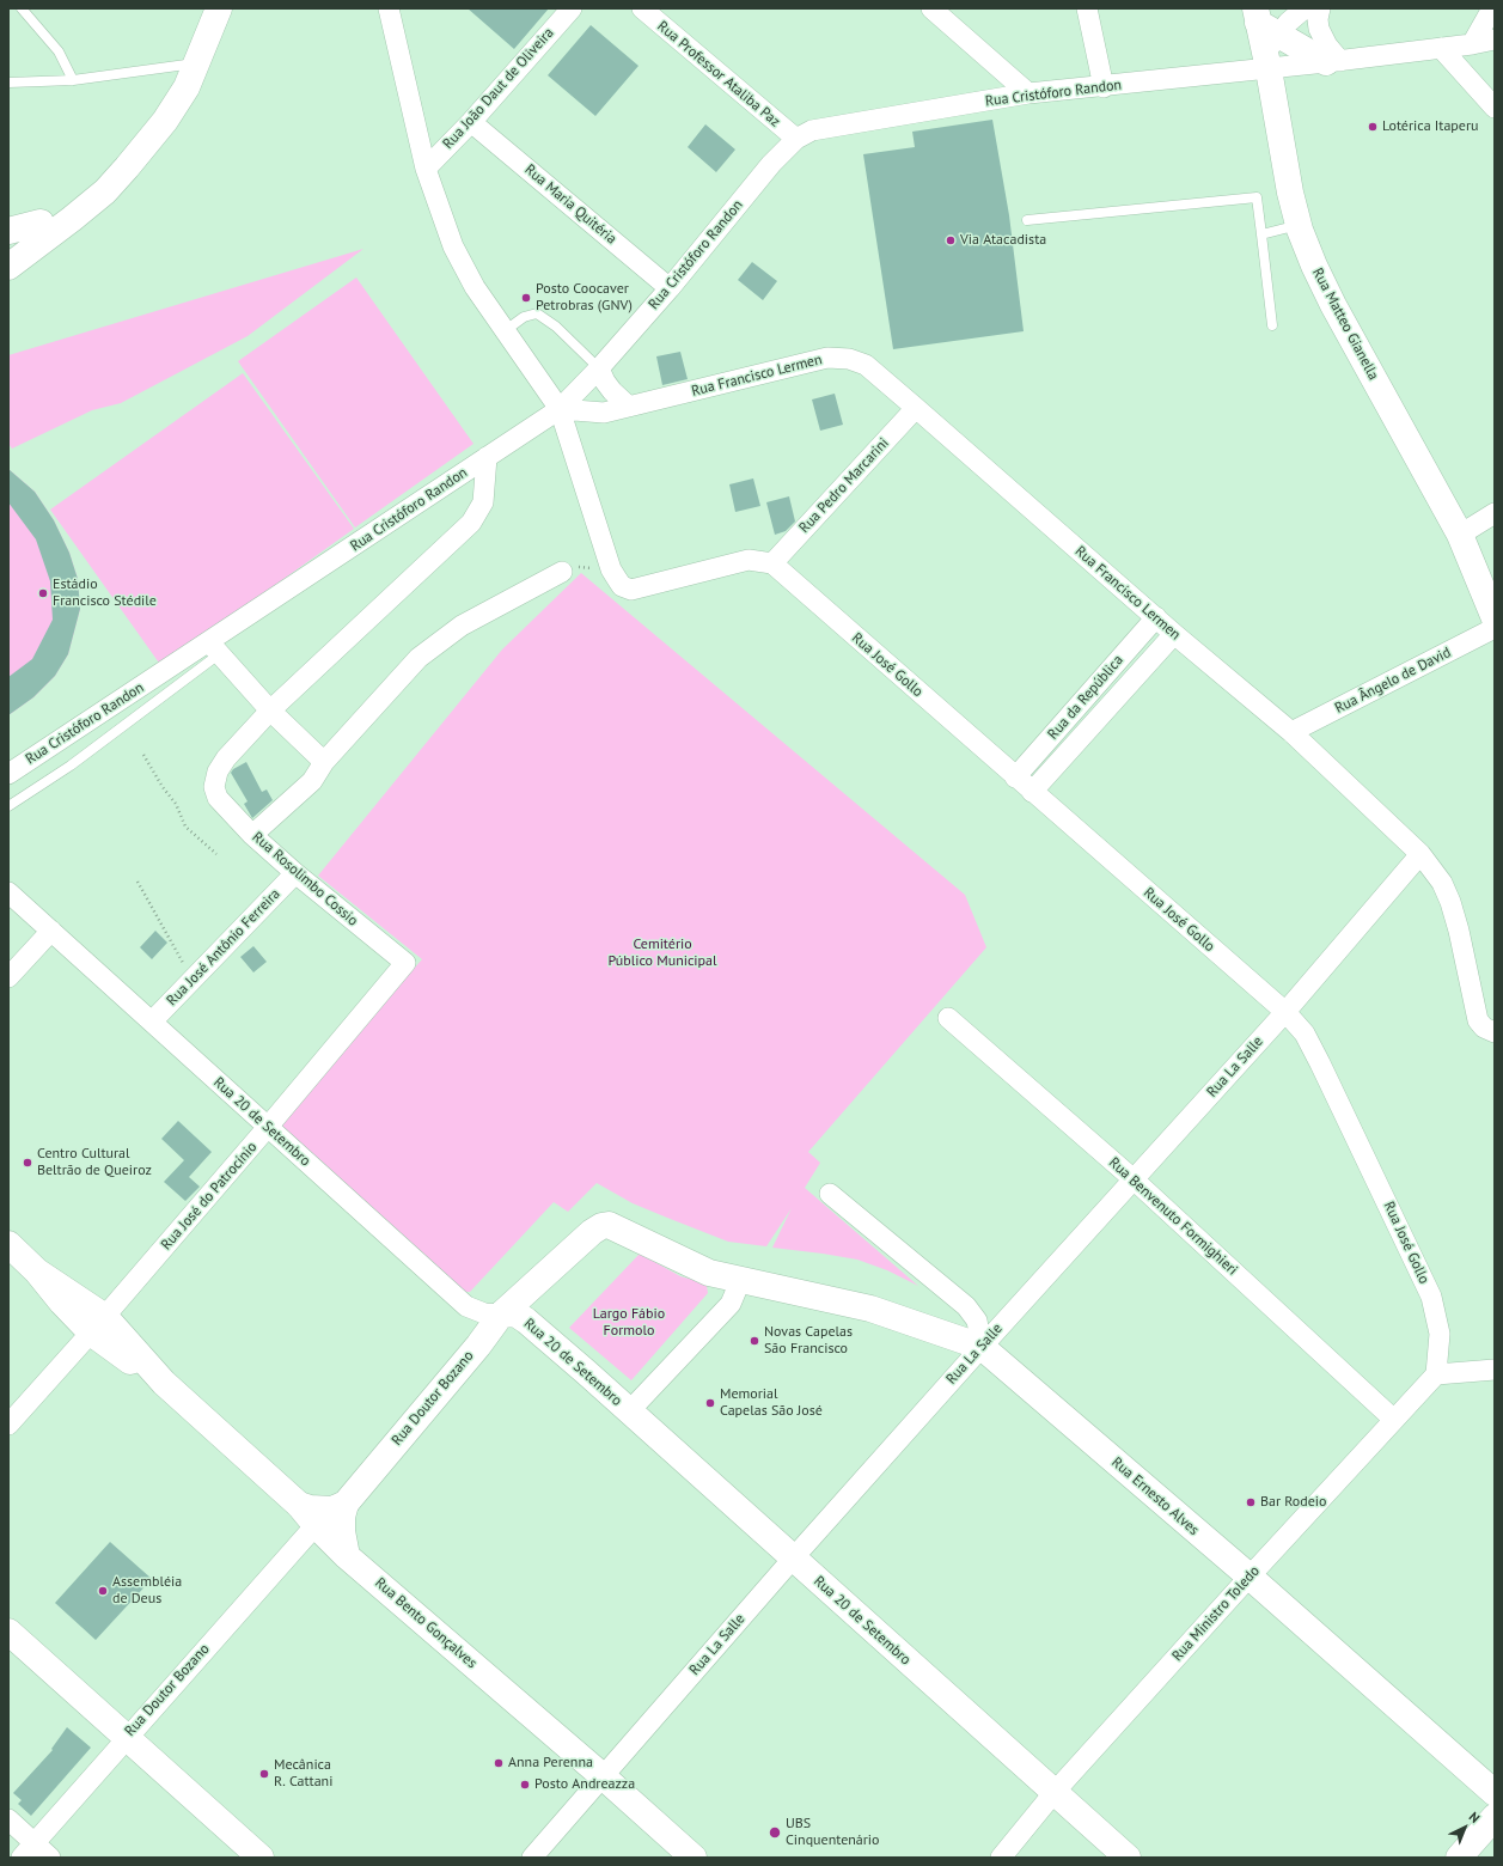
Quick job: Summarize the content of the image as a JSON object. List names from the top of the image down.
{
  "streets": {
    "main road": [
      "Rua Matteo Gianella",
      "Rua 20 de Setembro",
      "Rua Doutor Bozano",
      "Rua Ernesto Alves",
      "Rua Bento Gonçalves"
    ],
    "street": [
      "Rua Professor Ataliba Paz",
      "Rua João Daut de Oliveira",
      "Rua Cristóforo Randon",
      "Rua Maria Quitéria",
      "Rua Francisco Lermen",
      "Rua Pedro Marcarini",
      "Rua José Gollo",
      "Rua Ângelo de David",
      "Rua da República",
      "Rua Rosolimbo Cossio",
      "Rua José Antônio Ferreira",
      "Rua La Salle",
      "Rua José do Patrocínio",
      "Rua Benvenuto Formighieri",
      "Rua Ministro Toledo"
    ]
  },
  "crossings": [
    ["Rua Professor Ataliba Paz", "Rua Cristóforo Randon"],
    ["Rua João Daut de Oliveira", "Rua Maria Quitéria"],
    ["Rua Cristóforo Randon", "Rua Maria Quitéria"],
    ["Rua Cristóforo Randon", "Rua Matteo Gianella"],
    ["Rua Cristóforo Randon", "Rua Francisco Lermen"],
    ["Rua Francisco Lermen", "Rua Pedro Marcarini"],
    ["Rua Francisco Lermen", "Rua Ângelo de David"],
    ["Rua Francisco Lermen", "Rua da República"],
    ["Rua Francisco Lermen", "Rua La Salle"],
    ["Rua Pedro Marcarini", "Rua José Gollo"],
    ["Rua José Gollo", "Rua da República"],
    ["Rua José Gollo", "Rua La Salle"],
    ["Rua José Gollo", "Rua Ministro Toledo"],
    ["Rua Rosolimbo Cossio", "Rua José Antônio Ferreira"],
    ["Rua Rosolimbo Cossio", "Rua José do Patrocínio"],
    ["Rua José Antônio Ferreira", "Rua 20 de Setembro"],
    ["Rua La Salle", "Rua 20 de Setembro"],
    ["Rua La Salle", "Rua Benvenuto Formighieri"],
    ["Rua La Salle", "Rua Ernesto Alves"],
    ["Rua La Salle", "Rua Bento Gonçalves"],
    ["Rua 20 de Setembro", "Rua José do Patrocínio"],
    ["Rua 20 de Setembro", "Rua Doutor Bozano"],
    ["Rua 20 de Setembro", "Rua Ministro Toledo"],
    ["Rua José do Patrocínio", "Rua Bento Gonçalves"],
    ["Rua Benvenuto Formighieri", "Rua Ministro Toledo"],
    ["Rua Doutor Bozano", "Rua Bento Gonçalves"],
    ["Rua Ernesto Alves", "Rua Ministro Toledo"]
  ],
  "parks": ["Cemitério Público Municipal", "Largo Fábio Formolo"],
  "places": [
    "Lotérica Itaperu",
    "Via Atacadista",
    "Posto Coocaver Petrobras (GNV)",
    "Estádio Francisco Stédile",
    "Centro Cultural Beltrão de Queiroz",
    "Novas Capelas São Francisco",
    "Memorial Capelas São José",
    "Bar Rodeio",
    "Assembléia de Deus",
    "Anna Perenna",
    "Mecânica R. Cattani",
    "Posto Andreazza",
    "UBS Cinquentenário"
  ],
  "north": "top right"
}
